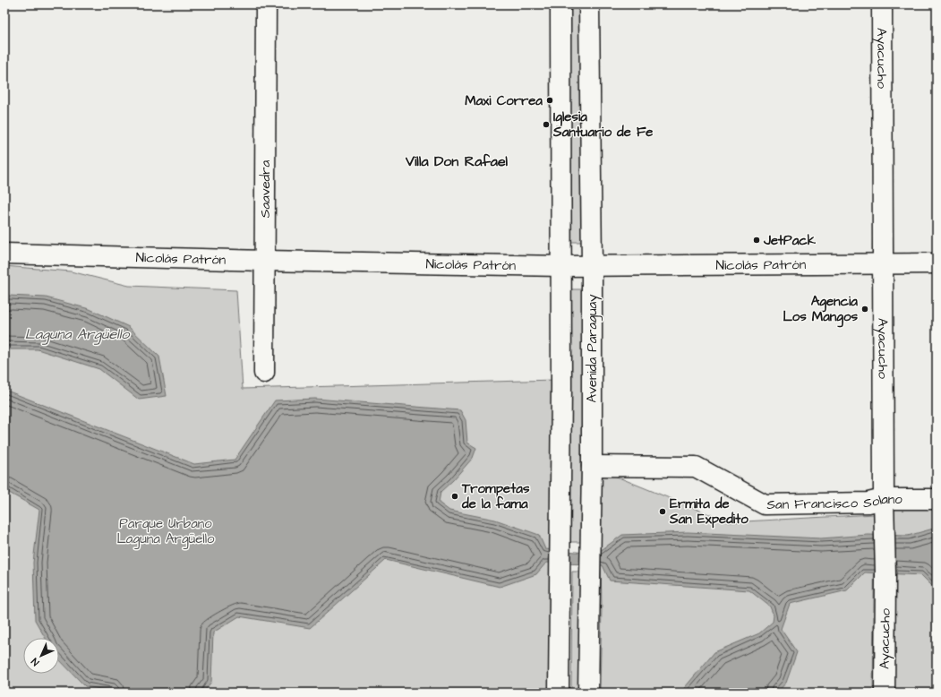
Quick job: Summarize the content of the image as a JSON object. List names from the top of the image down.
{
  "streets": {
    "street": [
      "Ayacucho",
      "Saavedra",
      "Nicolás Patrón",
      "Avenida Paraguay",
      "San Francisco Solano"
    ]
  },
  "crossings": [
    ["Ayacucho", "Nicolás Patrón"],
    ["Ayacucho", "San Francisco Solano"],
    ["Saavedra", "Nicolás Patrón"],
    ["Nicolás Patrón", "Avenida Paraguay"],
    ["Avenida Paraguay", "San Francisco Solano"]
  ],
  "districts": ["Villa Don Rafael"],
  "water": ["Laguna Argüello"],
  "parks": ["Parque Urbano Laguna Argüello"],
  "places": [
    "Maxi Correa",
    "Iglesia Santuario de Fe",
    "JetPack",
    "Agencia Los Mangos",
    "Trompetas de la fama",
    "Ermita de San Expedito"
  ],
  "north": "bottom left"
}
